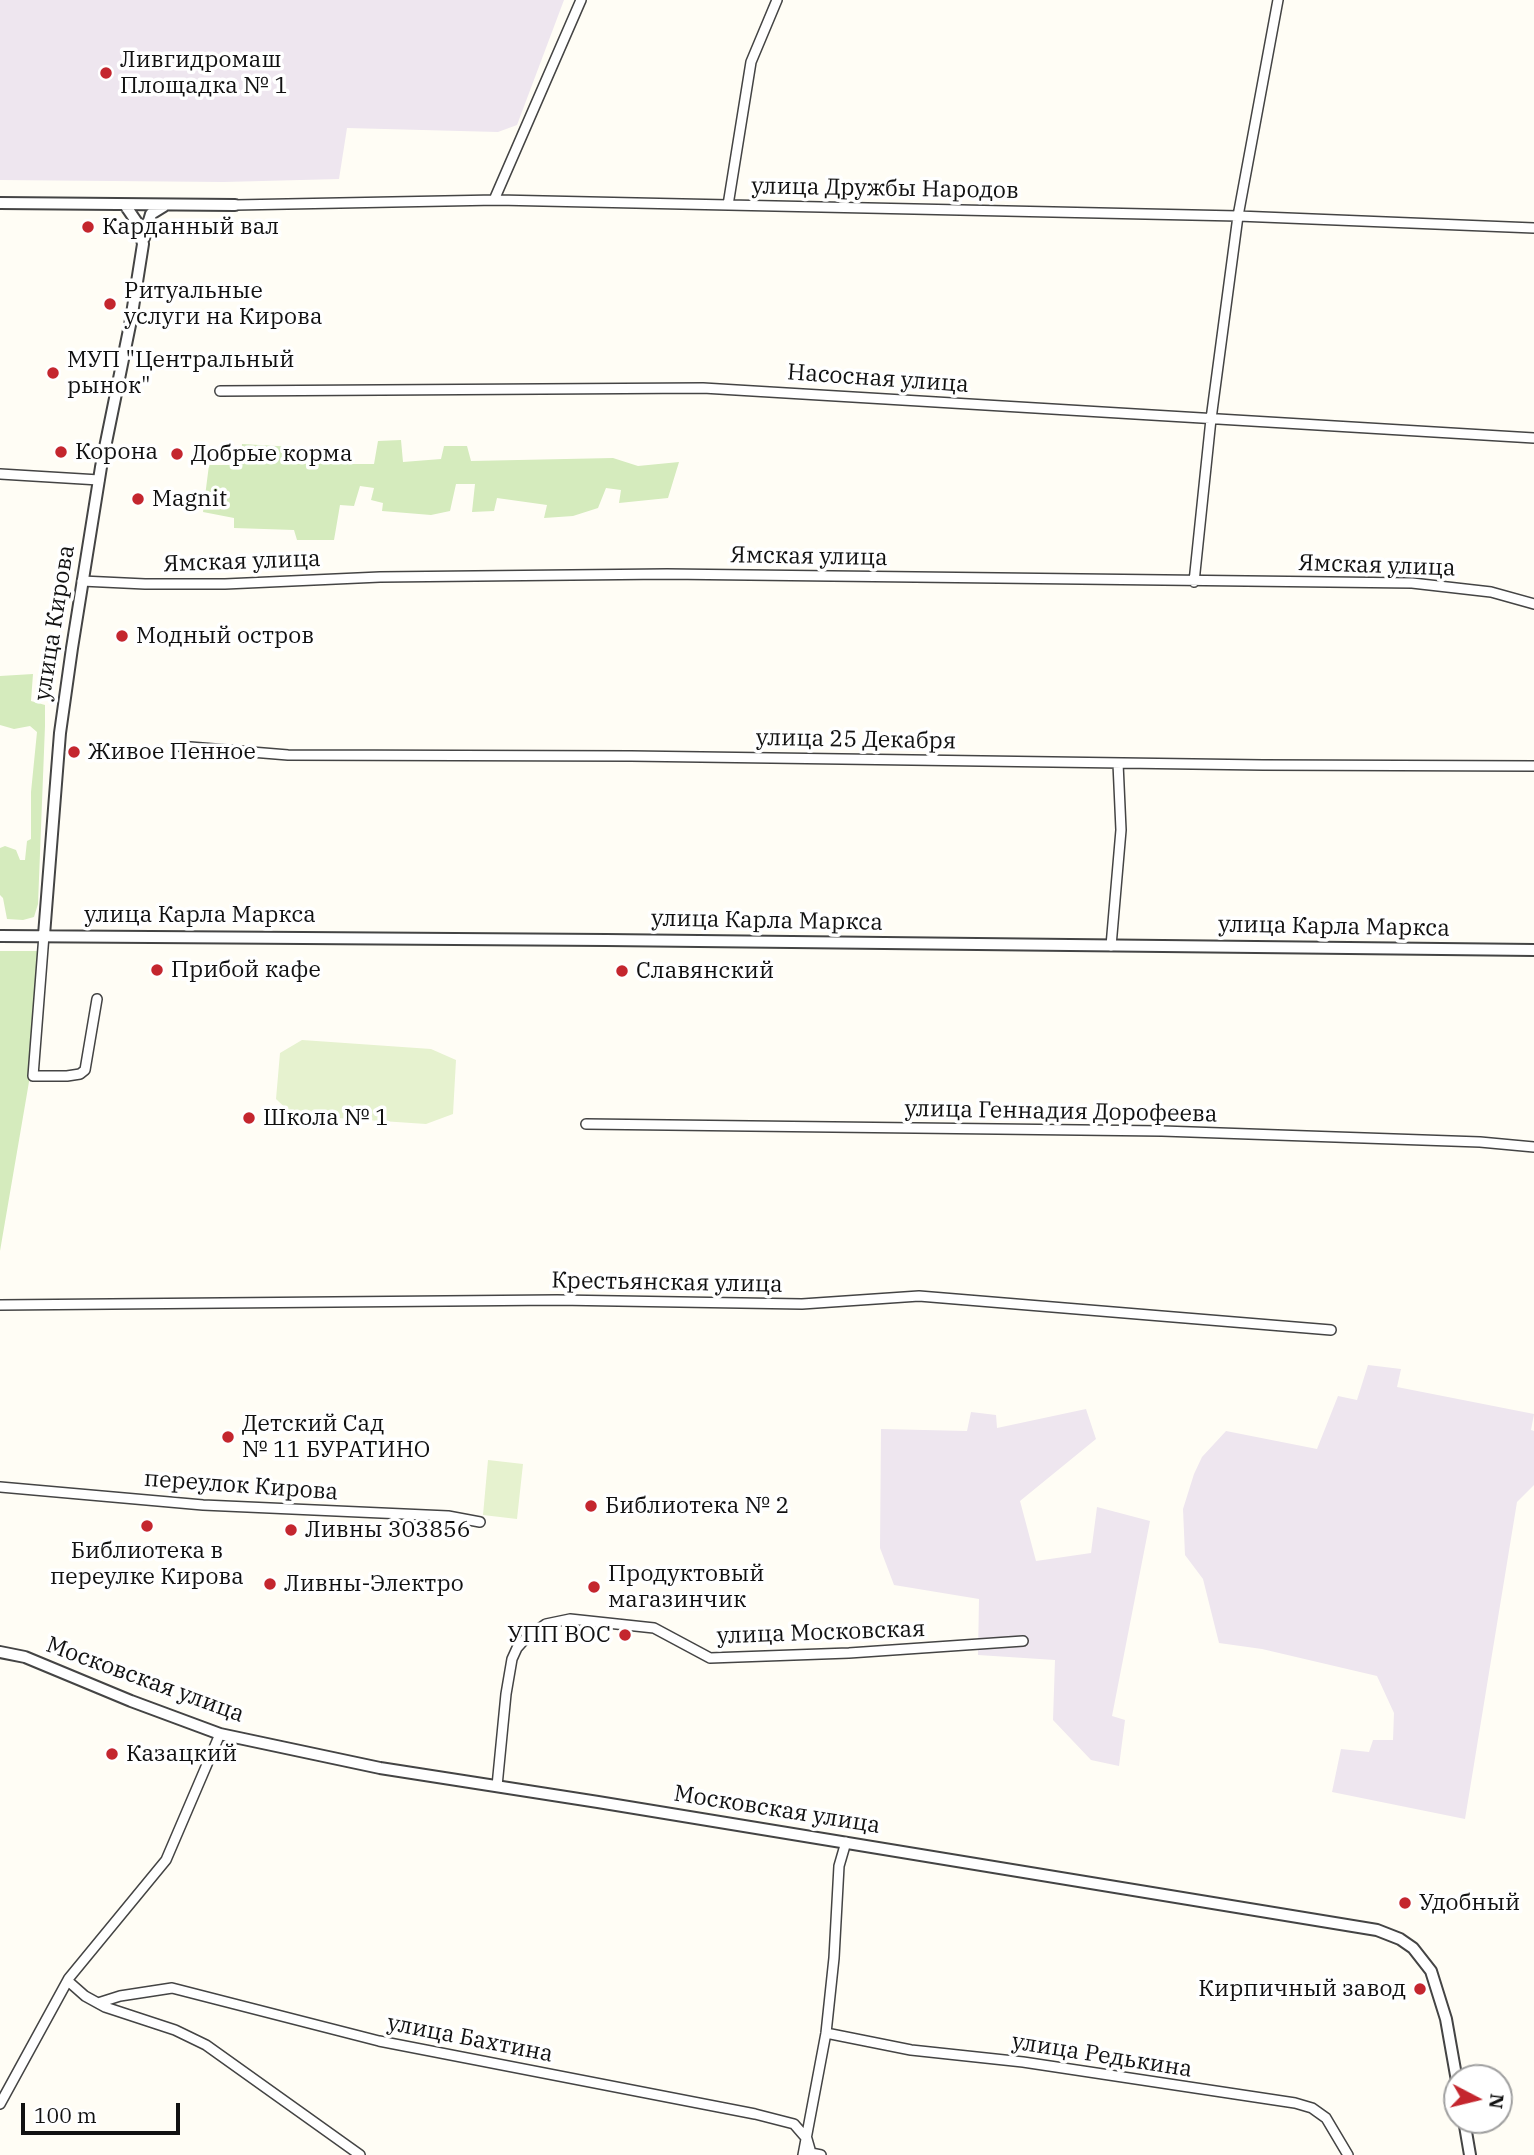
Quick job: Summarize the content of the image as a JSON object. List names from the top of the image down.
{
  "streets": {
    "street": [
      "улица Дружбы Народов",
      "Насосная улица",
      "Ямская улица",
      "улица Кирова",
      "улица 25 Декабря",
      "улица Карла Маркса",
      "улица Геннадия Дорофеева",
      "Крестьянская улица",
      "переулок Кирова",
      "улица Московская",
      "Московская улица",
      "улица Бахтина",
      "улица Редькина"
    ]
  },
  "crossings": [
    ["Ямская улица", "улица Кирова"],
    ["улица Кирова", "улица Карла Маркса"],
    ["улица Московская", "Московская улица"]
  ],
  "places": [
    "Ливгидромаш Площадка № 1",
    "Карданный вал",
    "Ритуальные услуги на Кирова",
    "МУП \"Центральный рынок\"",
    "Корона",
    "Добрые корма",
    "Magnit",
    "Модный остров",
    "Живое Пенное",
    "Прибой кафе",
    "Славянский",
    "Школа № 1",
    "Детский Сад № 11 БУРАТИНО",
    "Библиотека № 2",
    "Библиотека в переулке Кирова",
    "Ливны 303856",
    "Ливны-Электро",
    "Продуктовый магазинчик",
    "УПП ВОС",
    "Казацкий",
    "Удобный",
    "Кирпичный завод"
  ],
  "scale_bar": "100 m",
  "north": "right"
}
